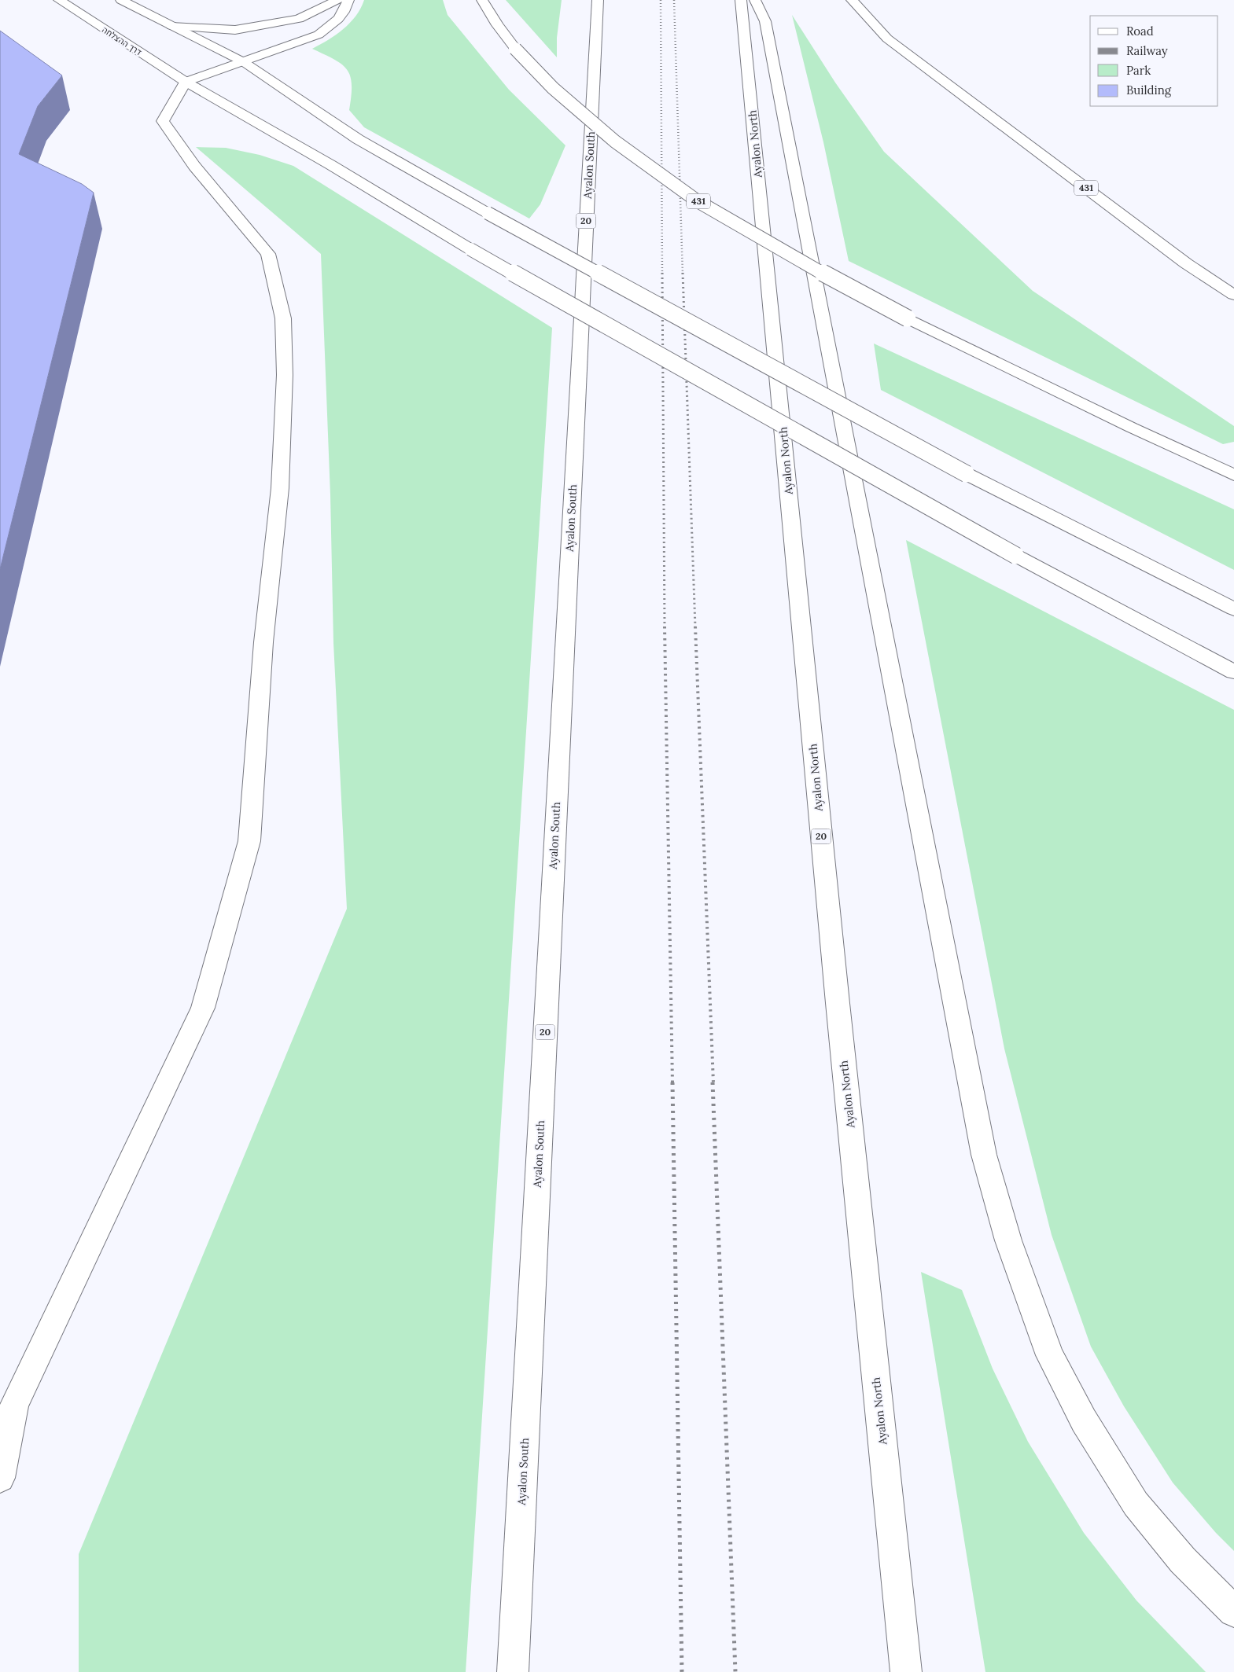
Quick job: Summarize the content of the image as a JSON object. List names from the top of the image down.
{
  "streets": {
    "main road": [
      "דרך ההצלחה",
      "Ayalon North",
      "Ayalon South",
      "431",
      "20"
    ]
  },
  "legend": [
    "Road",
    "Railway",
    "Park",
    "Building"
  ]
}
